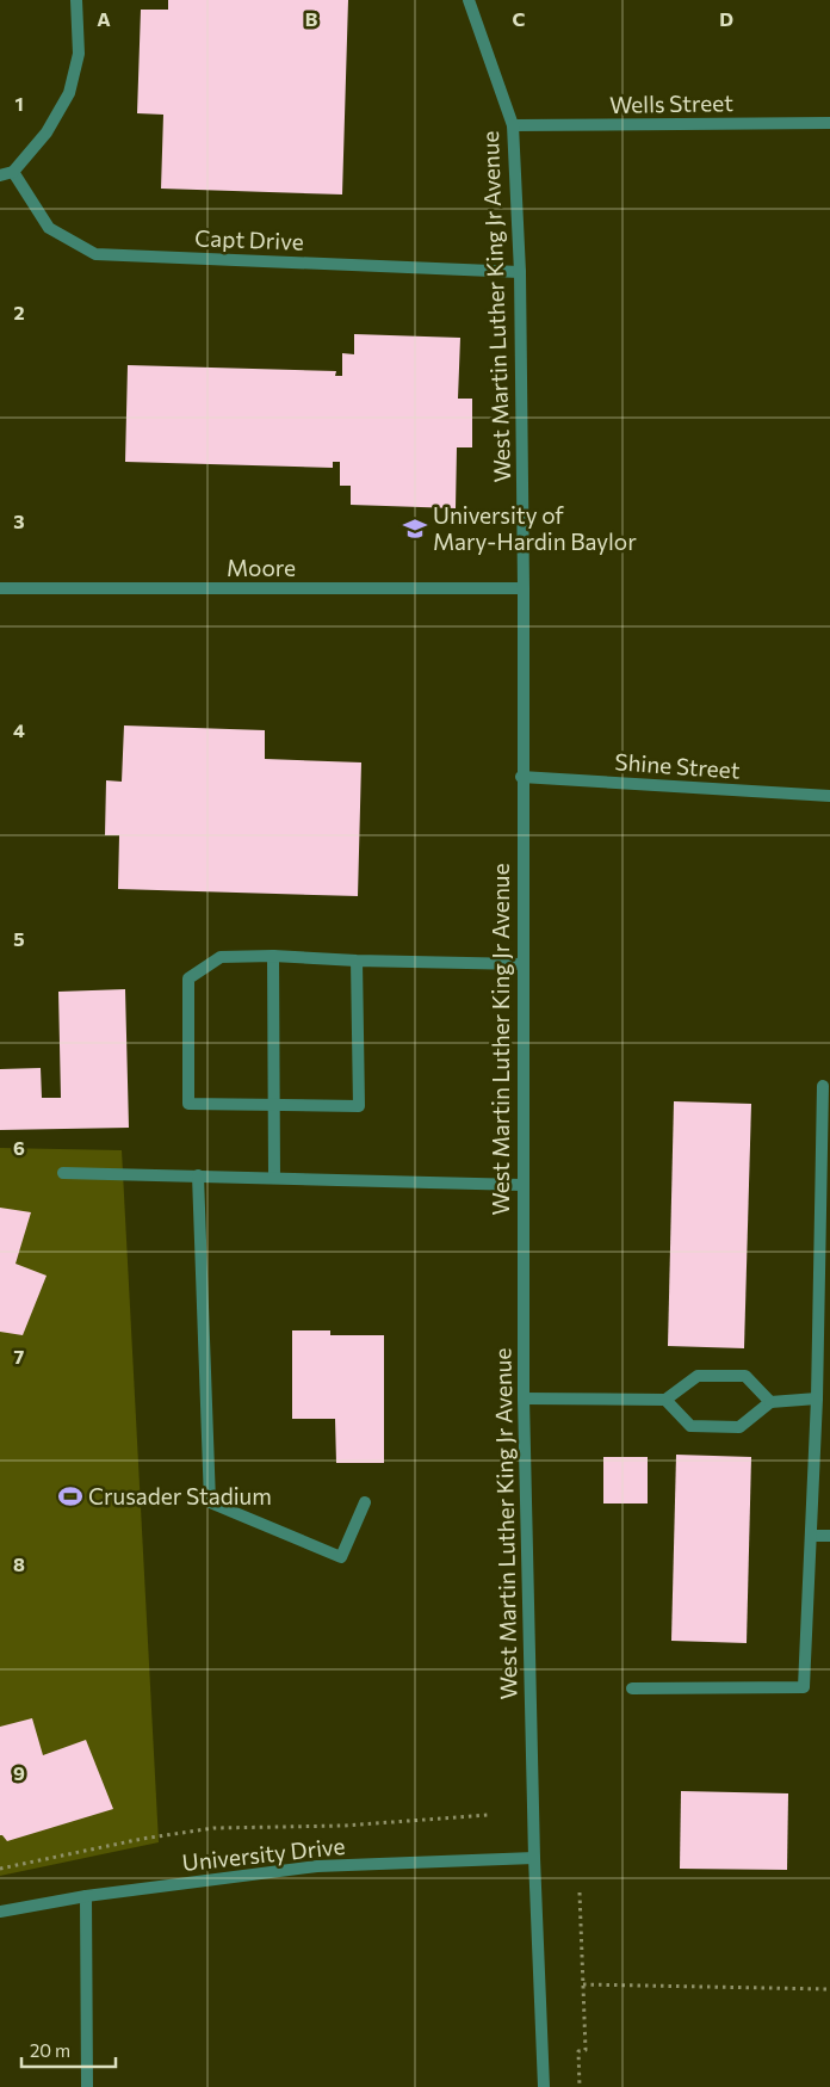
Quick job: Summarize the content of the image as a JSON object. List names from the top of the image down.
{
  "streets": {
    "street": [
      "Wells Street",
      "Capt Drive",
      "West Martin Luther King Jr Avenue",
      "Moore",
      "Shine Street",
      "University Drive"
    ]
  },
  "crossings": [
    ["Wells Street", "West Martin Luther King Jr Avenue"],
    ["Capt Drive", "West Martin Luther King Jr Avenue"],
    ["West Martin Luther King Jr Avenue", "Moore"],
    ["West Martin Luther King Jr Avenue", "Shine Street"],
    ["West Martin Luther King Jr Avenue", "University Drive"]
  ],
  "places": {
    "school or university": ["University of Mary-Hardin Baylor"],
    "sports": ["Crusader Stadium"]
  },
  "scale_bar": "20 m",
  "grid": {
    "columns": [
      "A",
      "B",
      "C",
      "D"
    ],
    "rows": [
      "1",
      "2",
      "3",
      "4",
      "5",
      "6",
      "7",
      "8",
      "9"
    ]
  }
}
